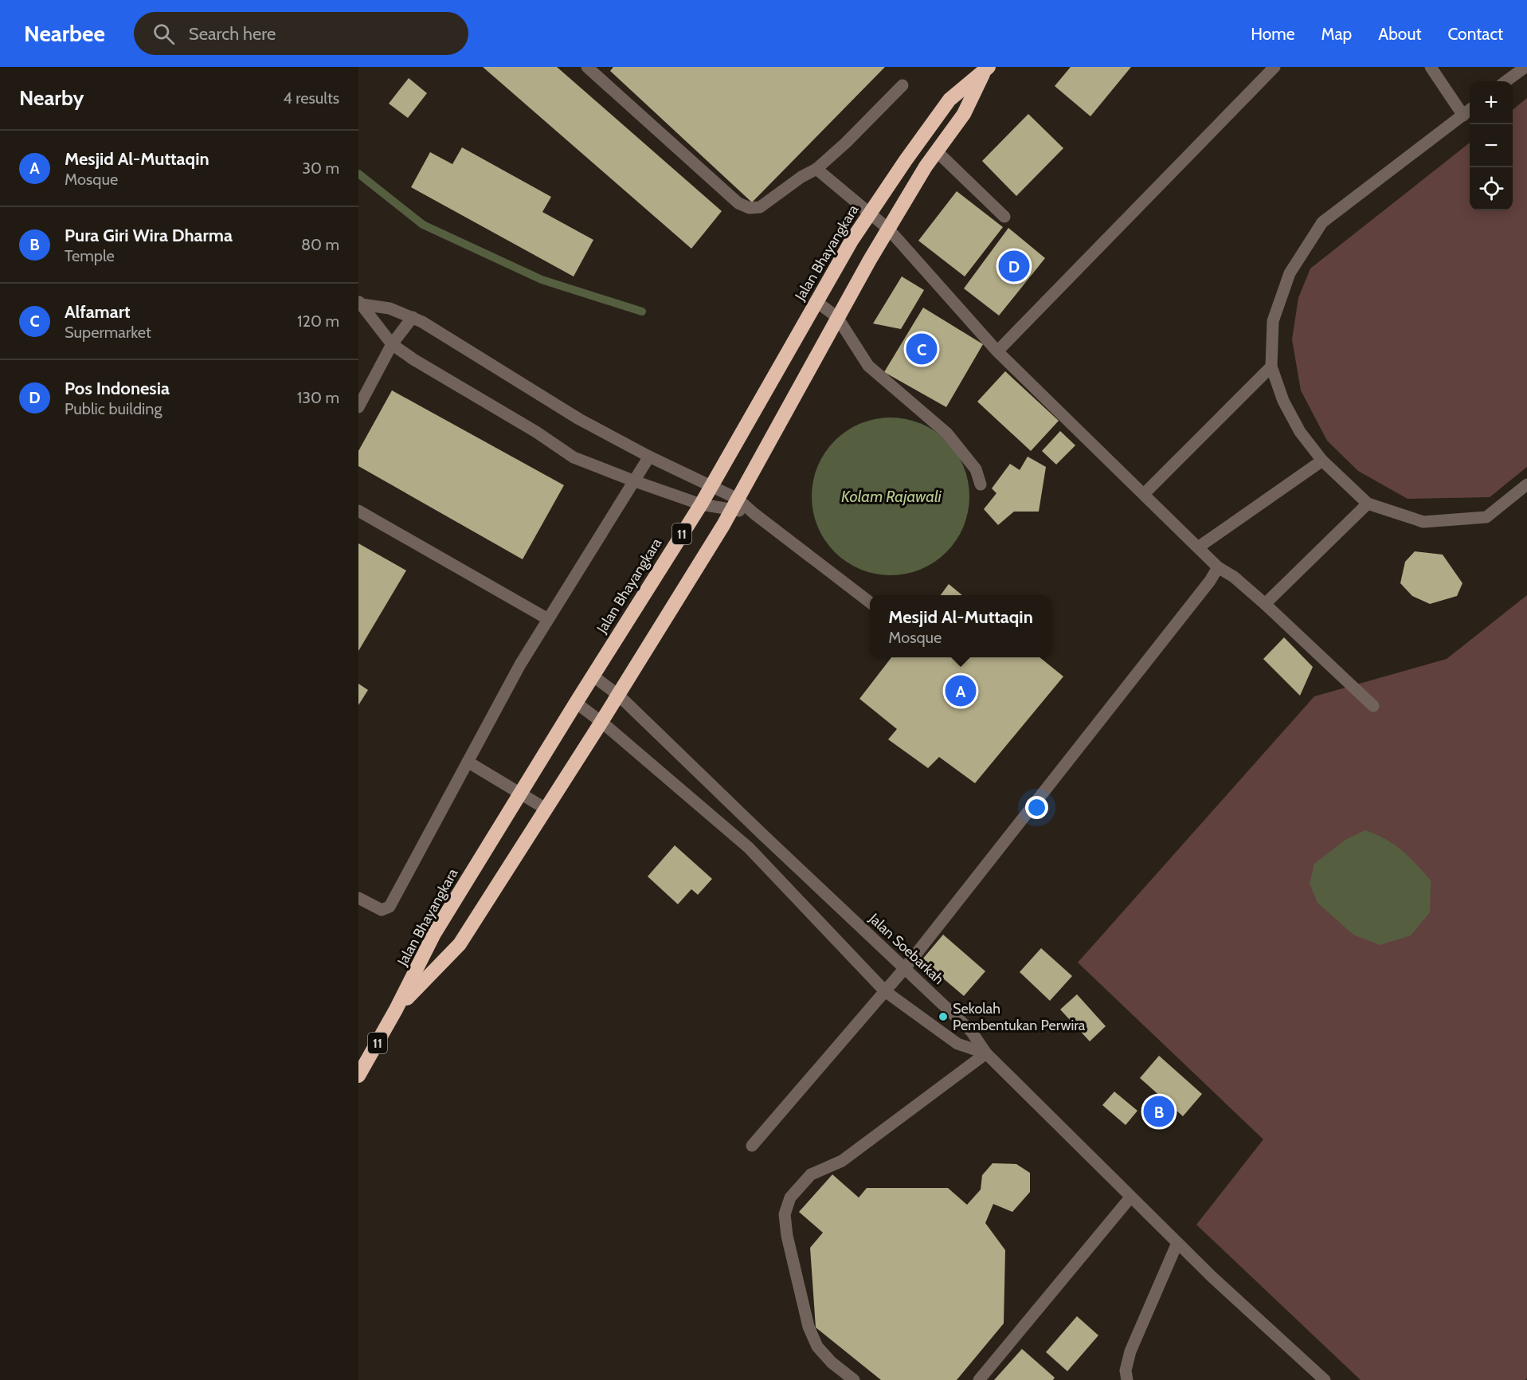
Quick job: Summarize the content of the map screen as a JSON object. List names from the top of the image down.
{
  "streets": {
    "highway": ["Jalan Bhayangkara", "11"],
    "street": ["Jalan Soebarkah"]
  },
  "crossings": [
    ["Jalan Bhayangkara", "Jalan Soebarkah"]
  ],
  "water": ["Kolam Rajawali"],
  "places": ["Sekolah Pembentukan Perwira"],
  "page": {
    "header": "Nearbee",
    "search": "Search here",
    "nav": [
      "Home",
      "Map",
      "About",
      "Contact"
    ],
    "heading": ["Nearby", "4 results"],
    "map_buttons": ["+", "−"],
    "list": [
      {
        "mark": "A",
        "name": "Mesjid Al-Muttaqin",
        "note": "Mosque",
        "value": "30 m"
      },
      {
        "mark": "B",
        "name": "Pura Giri Wira Dharma",
        "note": "Temple",
        "value": "80 m"
      },
      {
        "mark": "C",
        "name": "Alfamart",
        "note": "Supermarket",
        "value": "120 m"
      },
      {
        "mark": "D",
        "name": "Pos Indonesia",
        "note": "Public building",
        "value": "130 m"
      }
    ],
    "pins": [
      "D",
      "C",
      "A",
      "B"
    ],
    "popup": ["Mesjid Al-Muttaqin", "Mosque"]
  }
}
